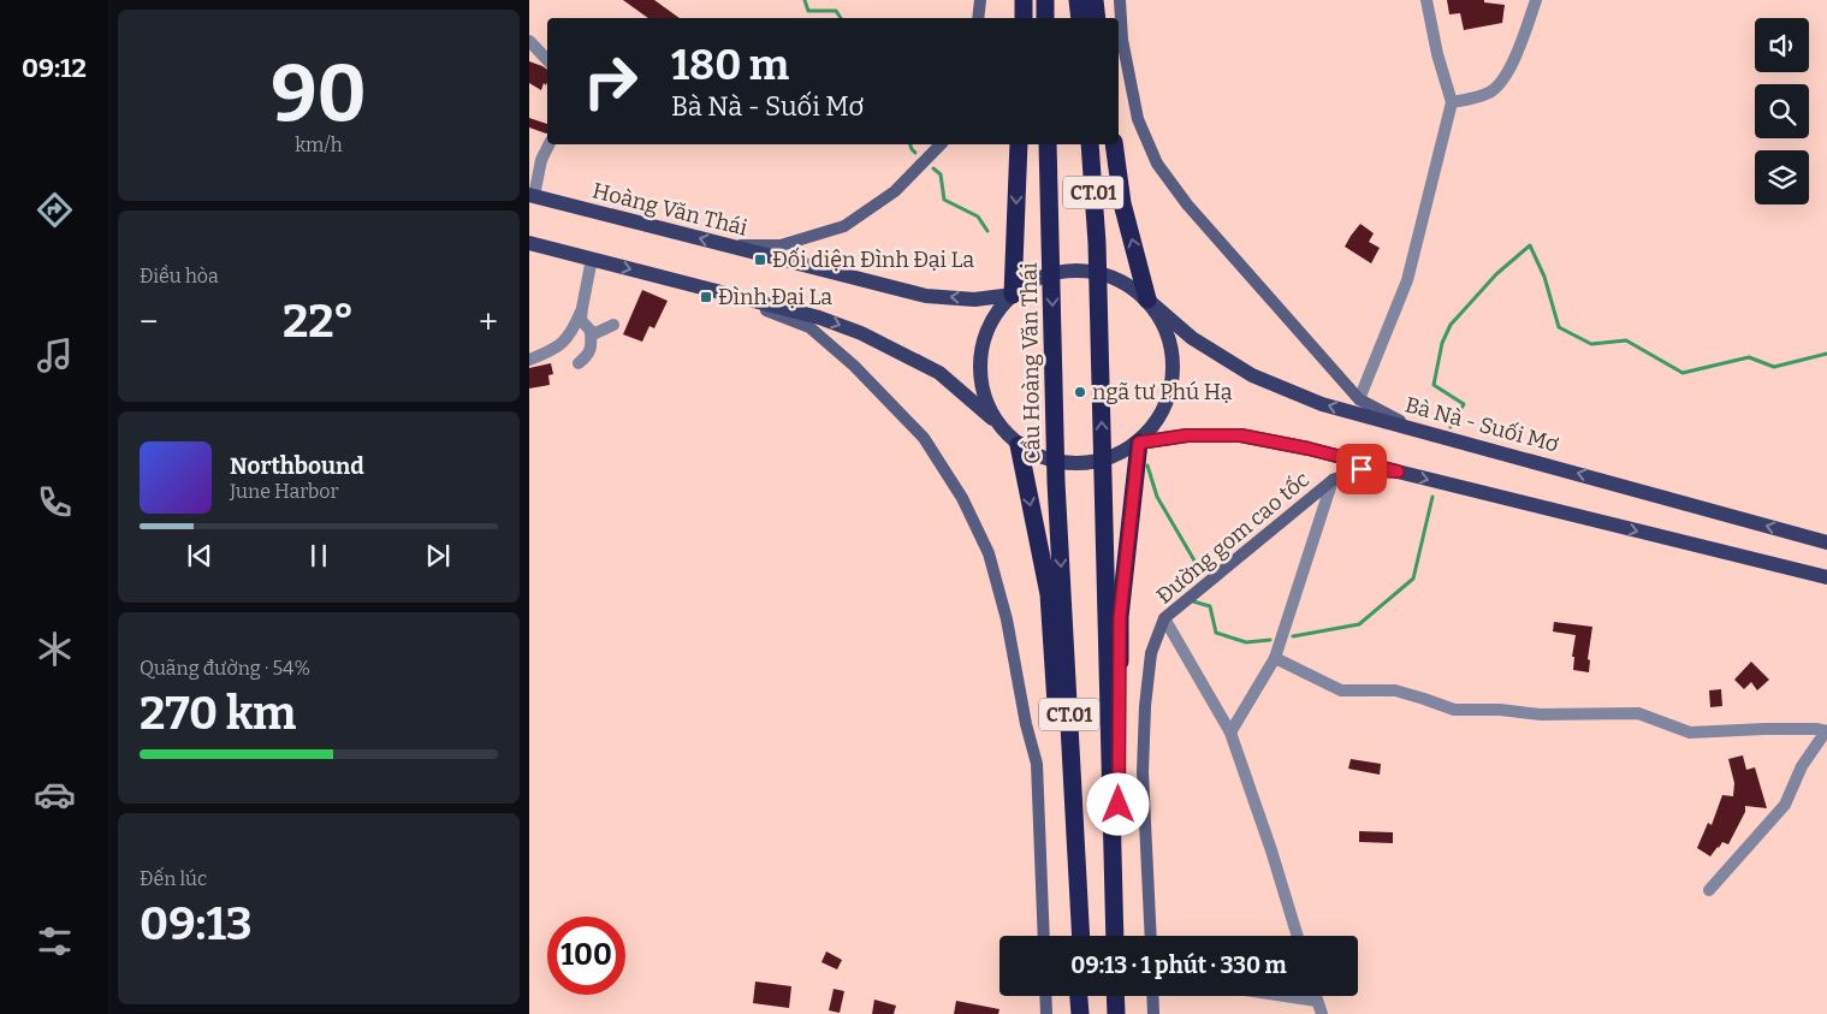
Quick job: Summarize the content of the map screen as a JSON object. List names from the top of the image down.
{
  "streets": {
    "highway": ["CT.01", "Cầu Hoàng Văn Thái"],
    "main road": ["Hoàng Văn Thái", "Bà Nà - Suối Mơ", "Đường gom cao tốc"]
  },
  "crossings": [
    ["Hoàng Văn Thái", "Bà Nà - Suối Mơ"]
  ],
  "places": {
    "transit": ["Đối diện Đình Đại La", "Đình Đại La"],
    "other": ["ngã tư Phú Hạ"]
  },
  "page": {
    "tabs": "09:12",
    "tile": [
      ["90", "km/h"],
      "Điều hòa",
      ["Quãng đường · 54%", "270 km"],
      ["Đến lúc", "09:13"]
    ],
    "turn": ["180 m", "Bà Nà - Suối Mơ"],
    "heat": ["−", "22°", "+"],
    "song": ["Northbound", "June Harbor"],
    "limit": "100",
    "trip": "09:13 · 1 phút · 330 m"
  }
}
